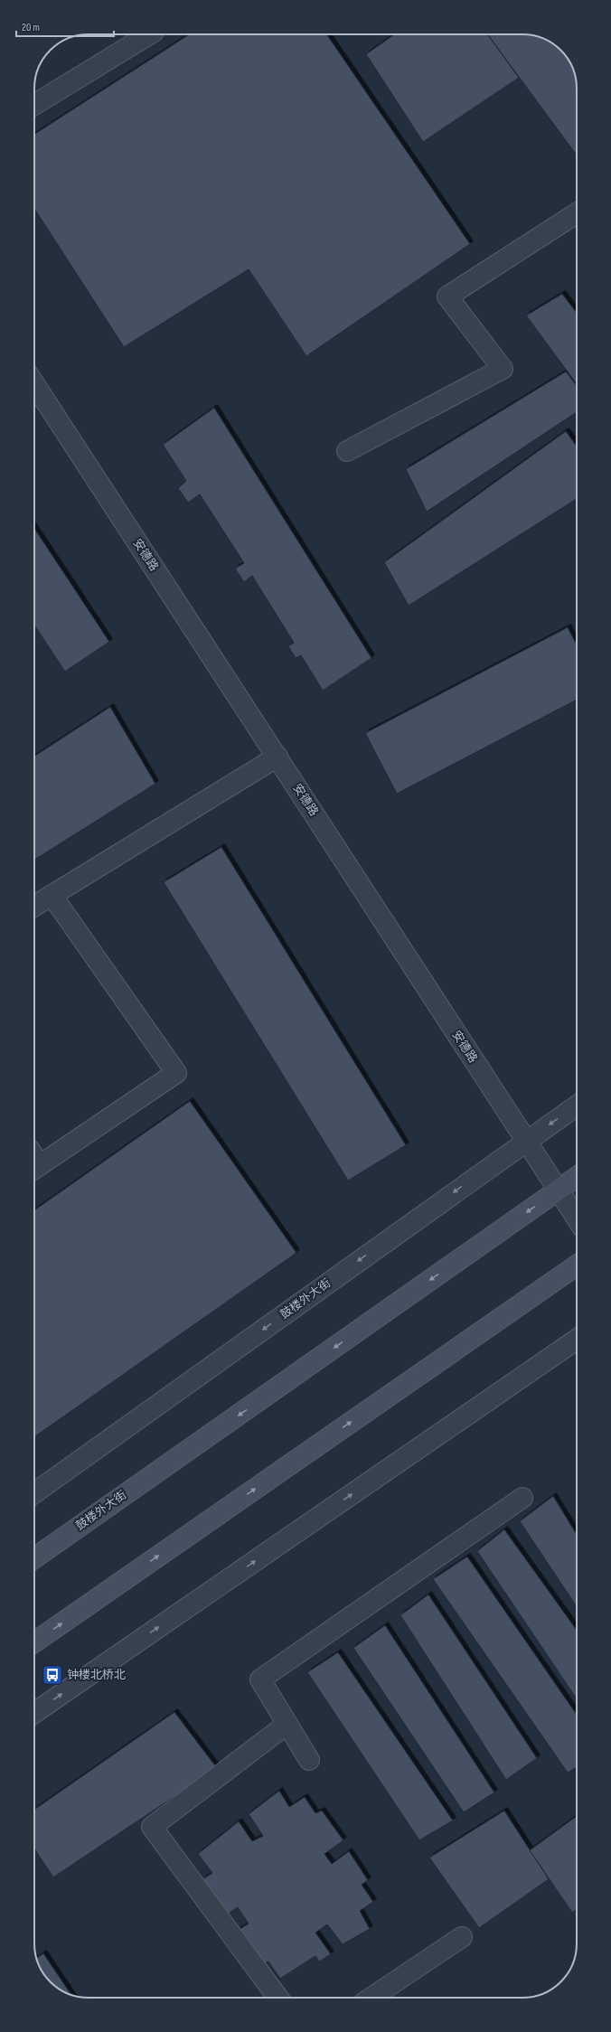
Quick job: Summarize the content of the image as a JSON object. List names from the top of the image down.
{
  "streets": {
    "main road": ["鼓楼外大街"],
    "street": ["安德路"]
  },
  "crossings": [
    ["安德路", "鼓楼外大街"]
  ],
  "places": {
    "bus stop": ["钟楼北桥北"]
  },
  "scale_bar": "20 m"
}
